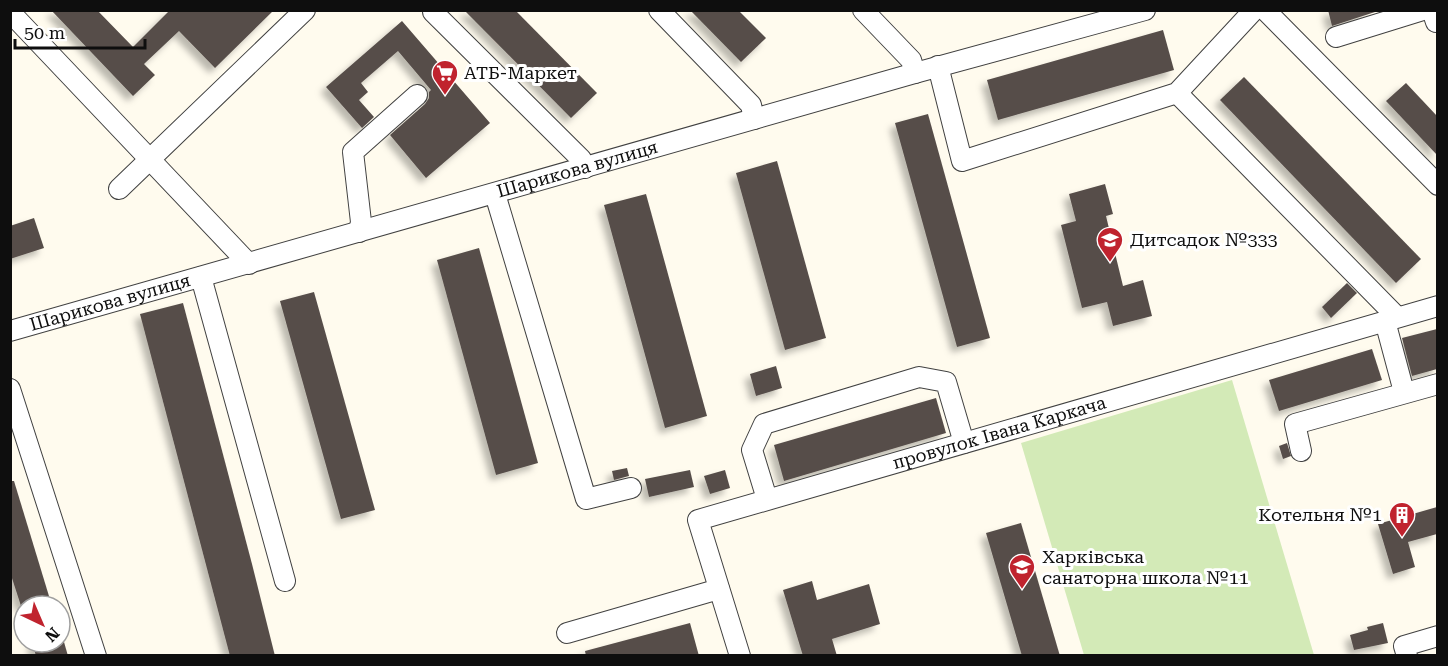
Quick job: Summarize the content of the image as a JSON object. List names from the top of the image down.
{
  "streets": {
    "street": ["Шарикова вулиця", "провулок Івана Каркача"]
  },
  "places": {
    "supermarket": ["АТБ-Маркет"],
    "school or university": ["Дитсадок №333", "Харківська санаторна школа №11"],
    "building": ["Котельня №1"]
  },
  "scale_bar": "50 m",
  "north": "bottom right"
}
